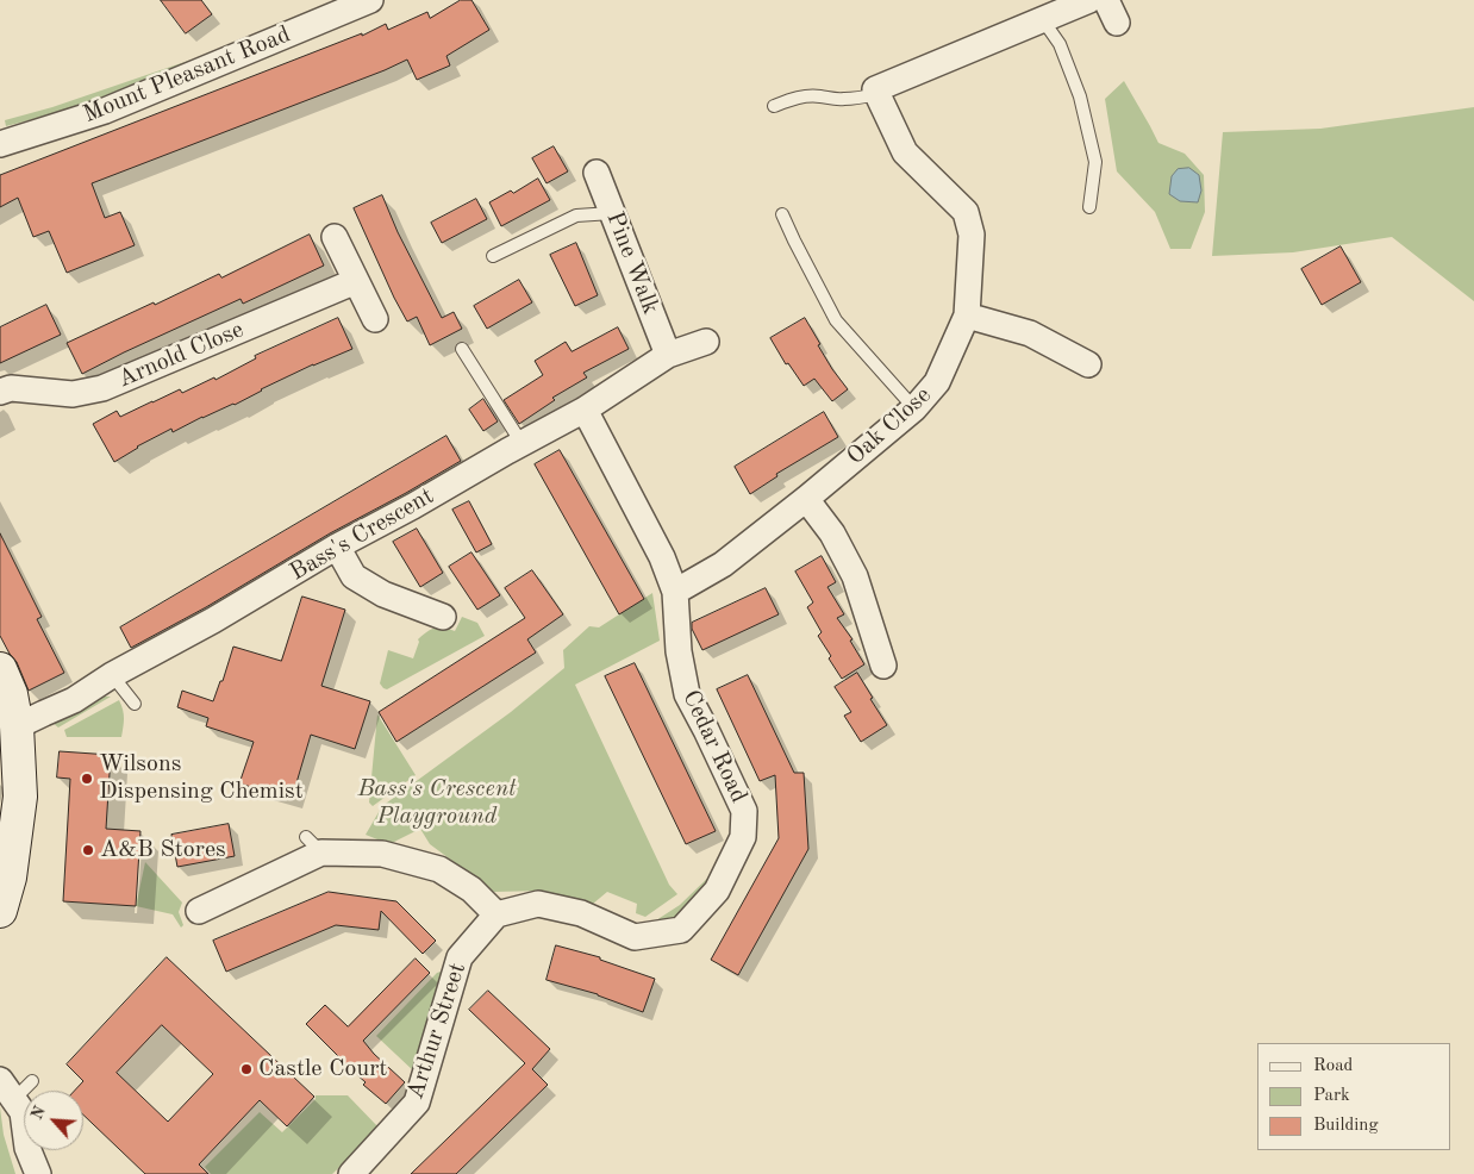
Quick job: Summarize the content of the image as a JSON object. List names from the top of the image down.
{
  "streets": {
    "street": [
      "Mount Pleasant Road",
      "Pine Walk",
      "Arnold Close",
      "Oak Close",
      "Bass's Crescent",
      "Cedar Road",
      "Arthur Street"
    ]
  },
  "crossings": [
    ["Pine Walk", "Bass's Crescent"],
    ["Oak Close", "Cedar Road"],
    ["Bass's Crescent", "Cedar Road"],
    ["Cedar Road", "Arthur Street"]
  ],
  "parks": ["Bass's Crescent Playground"],
  "places": ["Wilsons Dispensing Chemist", "A&B Stores", "Castle Court"],
  "legend": ["Road", "Park", "Building"],
  "north": "top left"
}
